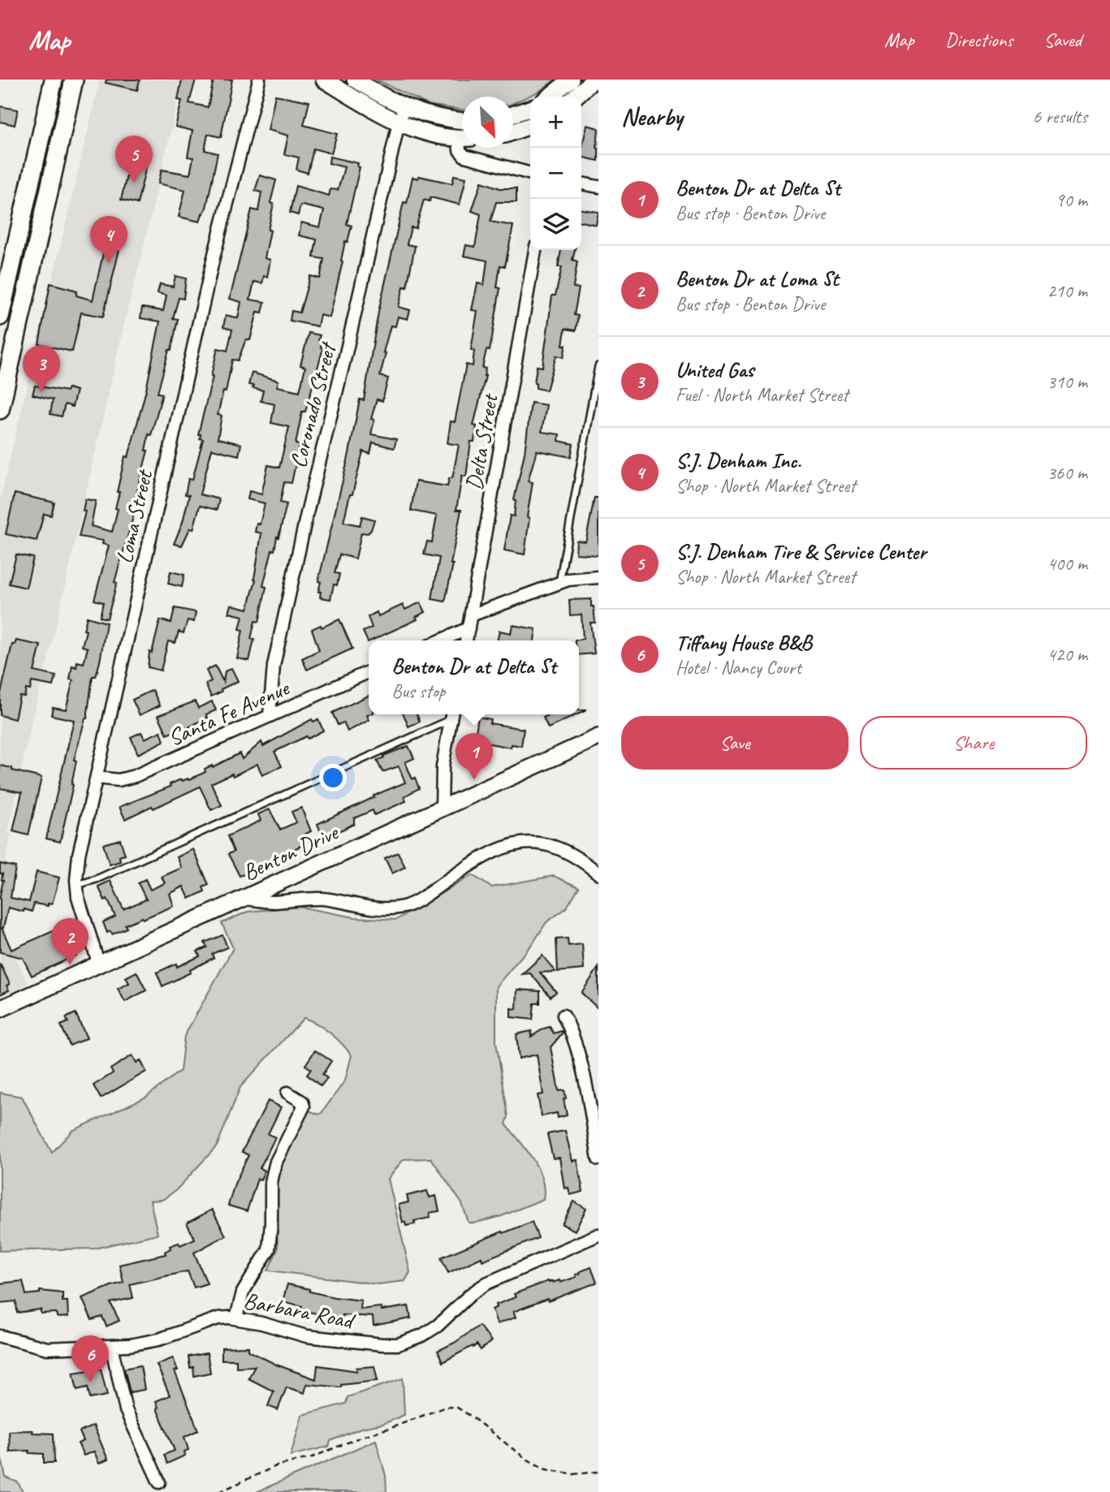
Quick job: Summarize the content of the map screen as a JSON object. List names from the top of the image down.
{
  "streets": {
    "street": [
      "Coronado Street",
      "Delta Street",
      "Loma Street",
      "Santa Fe Avenue",
      "Benton Drive",
      "Barbara Road"
    ]
  },
  "crossings": [
    ["Coronado Street", "Santa Fe Avenue"],
    ["Loma Street", "Santa Fe Avenue"],
    ["Loma Street", "Benton Drive"]
  ],
  "north": "bottom right",
  "page": {
    "header": "Map",
    "nav": ["Map", "Directions", "Saved"],
    "heading": ["Nearby", "6 results"],
    "map_buttons": ["+", "−"],
    "pins": [
      "5",
      "4",
      "3",
      "1",
      "2",
      "6"
    ],
    "list": [
      {
        "mark": "1",
        "name": "Benton Dr at Delta St",
        "note": "Bus stop · Benton Drive",
        "value": "90 m"
      },
      {
        "mark": "2",
        "name": "Benton Dr at Loma St",
        "note": "Bus stop · Benton Drive",
        "value": "210 m"
      },
      {
        "mark": "3",
        "name": "United Gas",
        "note": "Fuel · North Market Street",
        "value": "310 m"
      },
      {
        "mark": "4",
        "name": "S.J. Denham Inc.",
        "note": "Shop · North Market Street",
        "value": "360 m"
      },
      {
        "mark": "5",
        "name": "S.J. Denham Tire & Service Center",
        "note": "Shop · North Market Street",
        "value": "400 m"
      },
      {
        "mark": "6",
        "name": "Tiffany House B&B",
        "note": "Hotel · Nancy Court",
        "value": "420 m"
      }
    ],
    "popup": ["Benton Dr at Delta St", "Bus stop"],
    "buttons": ["Save", "Share"]
  }
}
